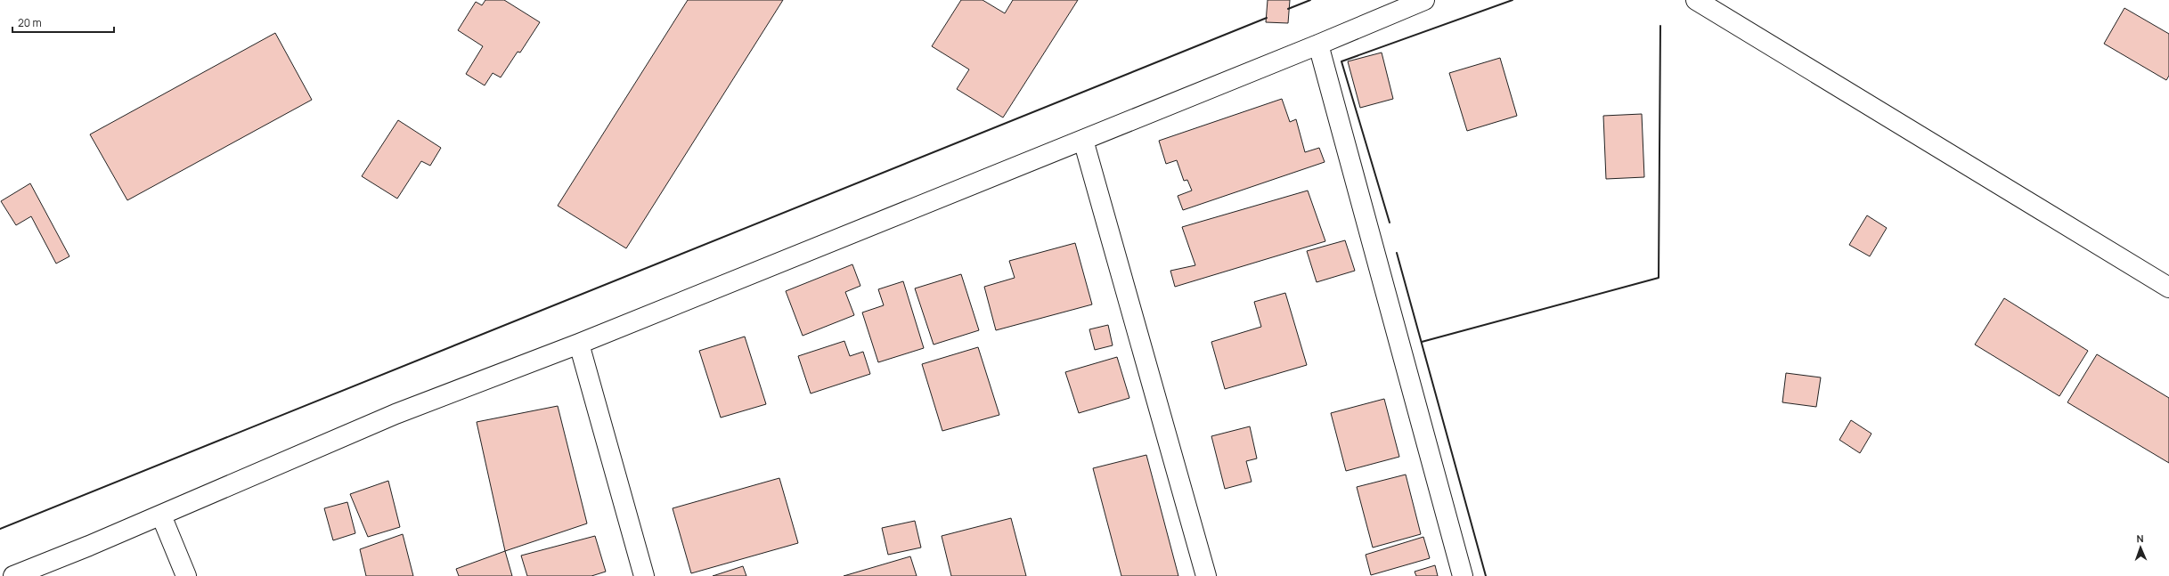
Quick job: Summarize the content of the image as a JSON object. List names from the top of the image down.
{
  "scale_bar": "20 m",
  "north": "top"
}
